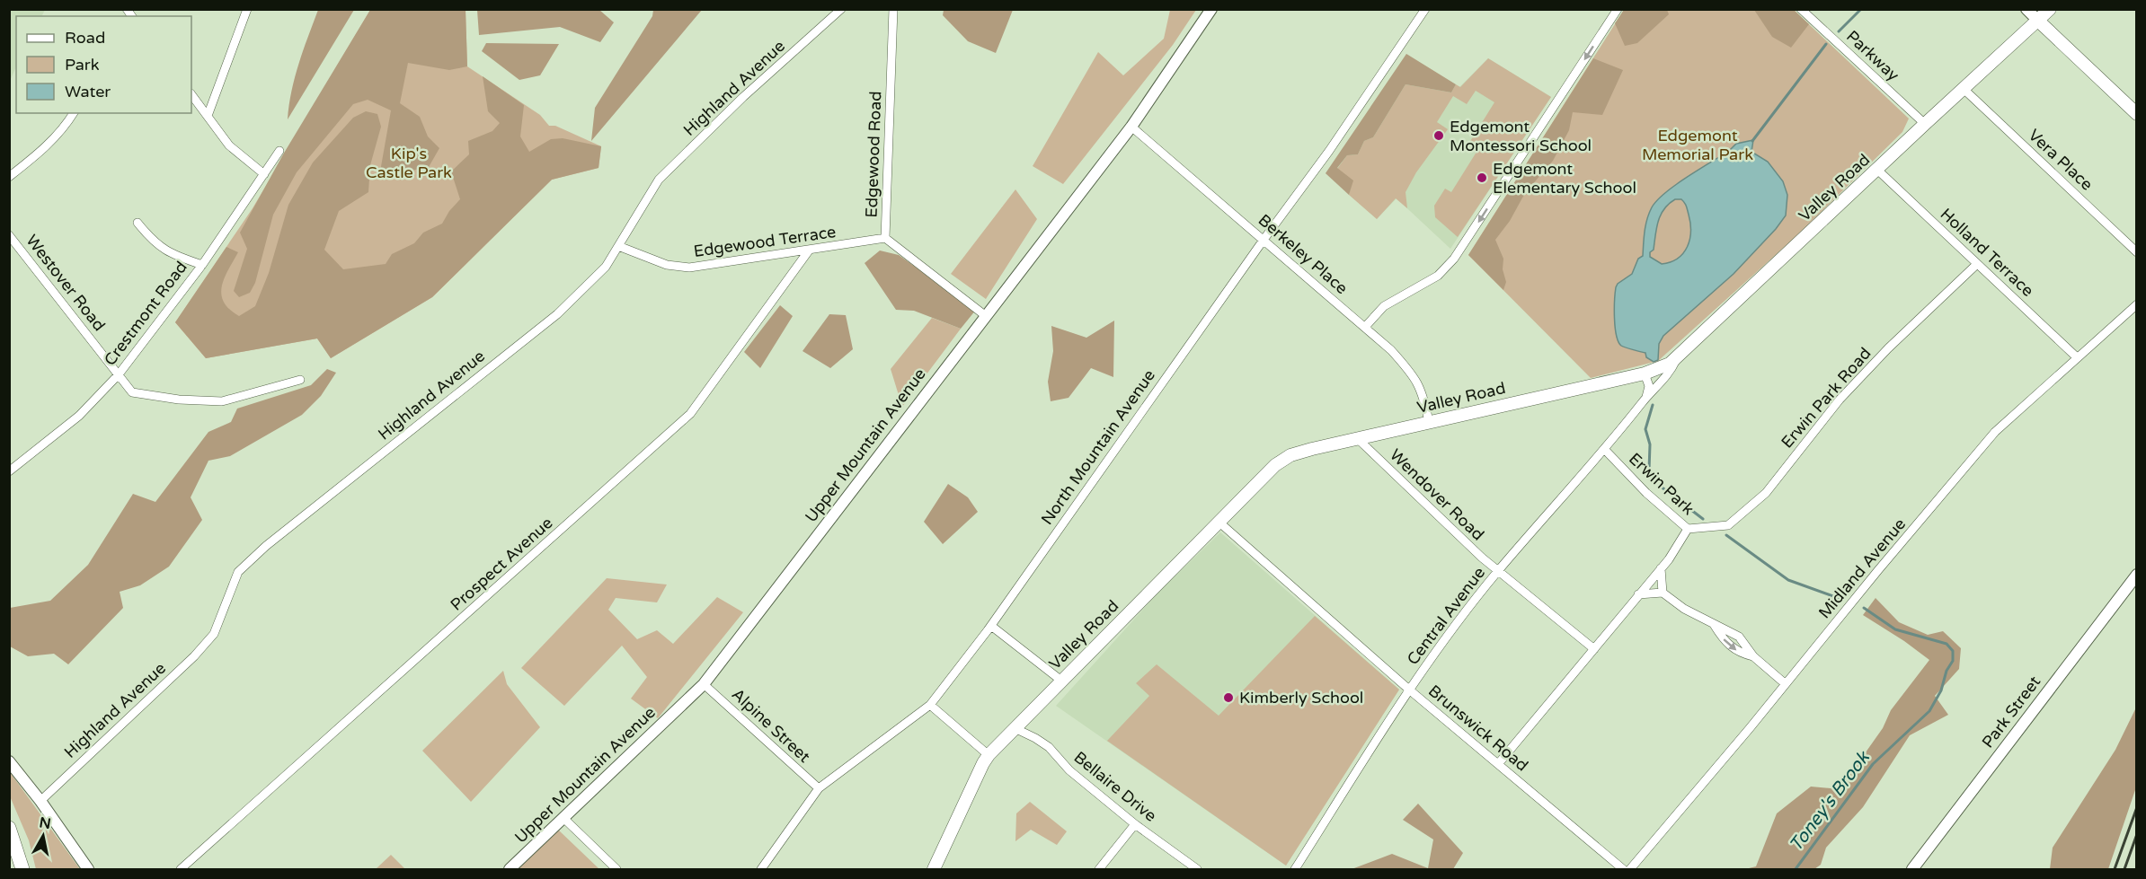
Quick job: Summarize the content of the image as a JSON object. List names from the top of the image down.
{
  "streets": {
    "main road": ["Valley Road"],
    "street": [
      "Parkway",
      "Highland Avenue",
      "Edgewood Road",
      "Vera Place",
      "Edgewood Terrace",
      "Holland Terrace",
      "Berkeley Place",
      "Westover Road",
      "Crestmont Road",
      "Erwin Park Road",
      "Upper Mountain Avenue",
      "North Mountain Avenue",
      "Erwin Park",
      "Wendover Road",
      "Prospect Avenue",
      "Midland Avenue",
      "Central Avenue",
      "Park Street",
      "Alpine Street",
      "Brunswick Road",
      "Bellaire Drive"
    ]
  },
  "crossings": [
    ["Parkway", "Valley Road"],
    ["Highland Avenue", "Edgewood Terrace"],
    ["Edgewood Road", "Edgewood Terrace"],
    ["Edgewood Road", "Upper Mountain Avenue"],
    ["Vera Place", "Valley Road"],
    ["Valley Road", "Holland Terrace"],
    ["Valley Road", "Berkeley Place"],
    ["Valley Road", "Wendover Road"],
    ["Valley Road", "Central Avenue"],
    ["Valley Road", "Brunswick Road"],
    ["Valley Road", "Bellaire Drive"],
    ["Edgewood Terrace", "Prospect Avenue"],
    ["Holland Terrace", "Erwin Park Road"],
    ["Holland Terrace", "Midland Avenue"],
    ["Berkeley Place", "Upper Mountain Avenue"],
    ["Berkeley Place", "North Mountain Avenue"],
    ["Westover Road", "Crestmont Road"],
    ["Erwin Park Road", "Erwin Park"],
    ["Upper Mountain Avenue", "Alpine Street"],
    ["North Mountain Avenue", "Alpine Street"],
    ["Erwin Park", "Central Avenue"],
    ["Erwin Park", "Brunswick Road"],
    ["Wendover Road", "Central Avenue"],
    ["Central Avenue", "Brunswick Road"]
  ],
  "water": ["Toney's Brook"],
  "parks": ["Edgemont Memorial Park", "Kip's Castle Park"],
  "places": ["Edgemont Montessori School", "Edgemont Elementary School", "Kimberly School"],
  "legend": ["Road", "Park", "Water"],
  "north": "top"
}
